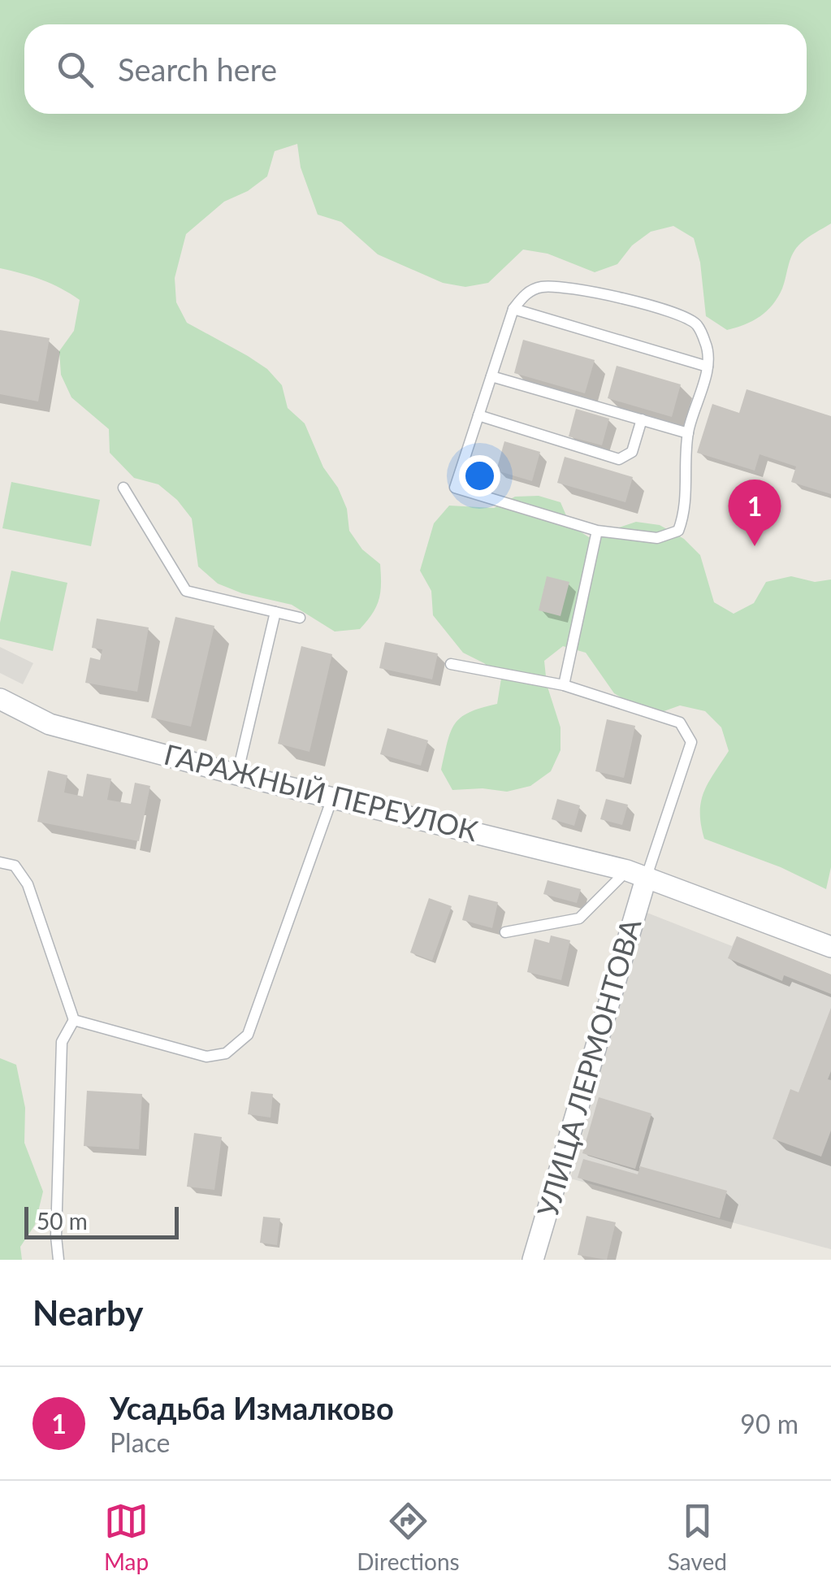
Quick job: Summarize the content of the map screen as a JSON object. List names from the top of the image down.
{
  "streets": {
    "street": ["ГАРАЖНЫЙ ПЕРЕУЛОК", "УЛИЦА ЛЕРМОНТОВА"]
  },
  "crossings": [
    ["ГАРАЖНЫЙ ПЕРЕУЛОК", "УЛИЦА ЛЕРМОНТОВА"]
  ],
  "scale_bar": "50 m",
  "page": {
    "search": "Search here",
    "pins": "1",
    "scale": "50 m",
    "heading": "Nearby",
    "list": [
      {
        "mark": "1",
        "name": "Усадьба Измалково",
        "note": "Place",
        "value": "90 m"
      }
    ],
    "nav": ["Map", "Directions", "Saved"]
  }
}
